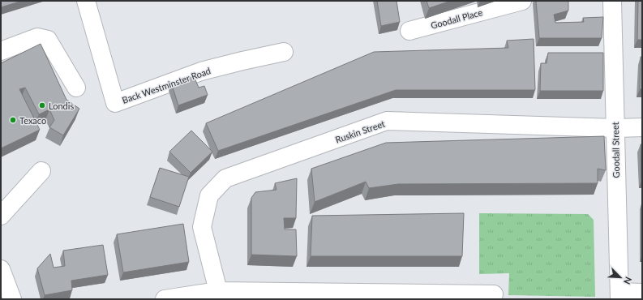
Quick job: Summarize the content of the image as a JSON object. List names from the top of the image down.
{
  "streets": {
    "street": [
      "Goodall Place",
      "Back Westminster Road",
      "Ruskin Street",
      "Goodall Street"
    ]
  },
  "crossings": [
    ["Ruskin Street", "Goodall Street"]
  ],
  "places": ["Londis", "Texaco"],
  "north": "bottom right"
}
